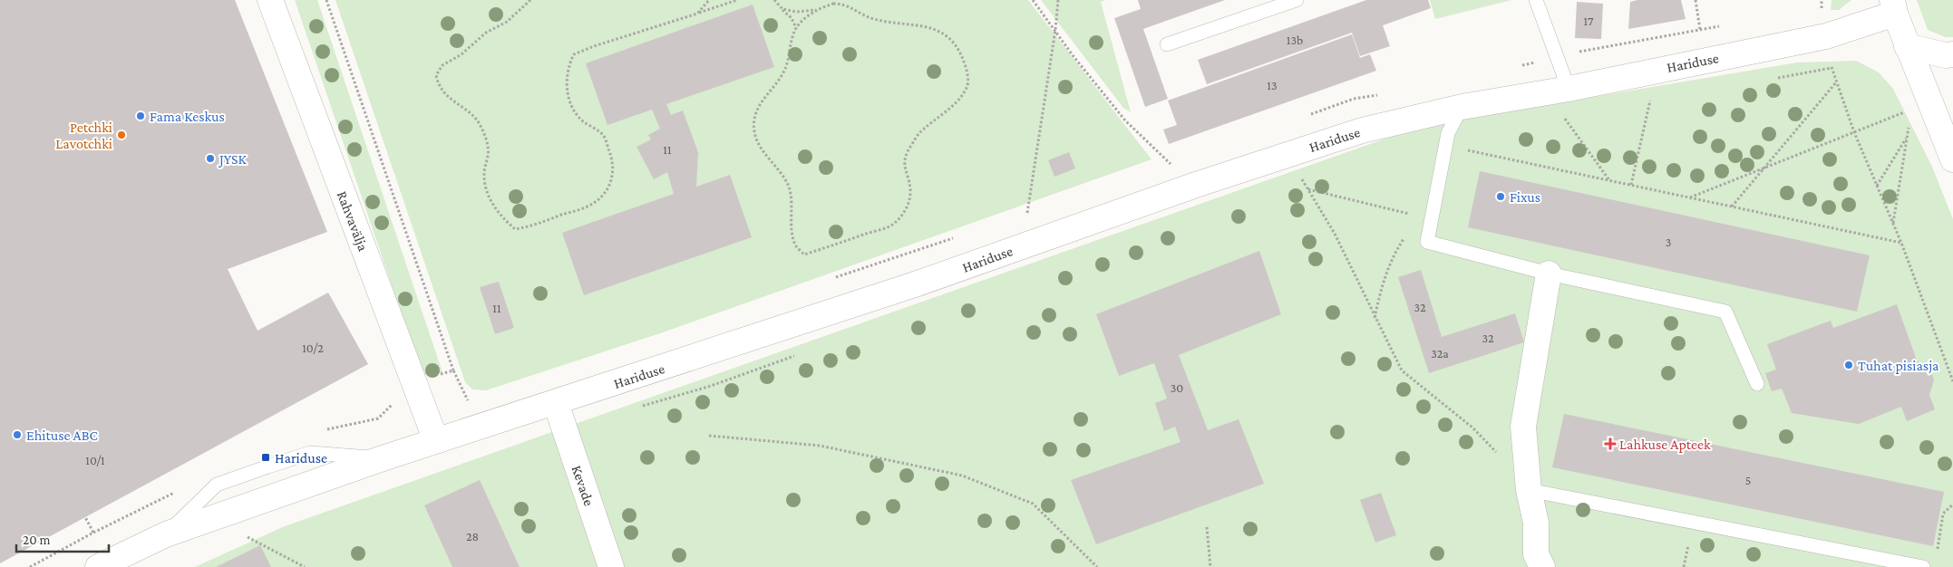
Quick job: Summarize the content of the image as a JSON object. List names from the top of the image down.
{
  "streets": {
    "street": ["Hariduse", "Rahvavälja", "Kevade"]
  },
  "crossings": [
    ["Hariduse", "Rahvavälja"],
    ["Hariduse", "Kevade"]
  ],
  "places": {
    "other": [
      "Fama Keskus",
      "Petchki Lavotchki",
      "JYSK",
      "Fixus",
      "Tuhat pisiasja",
      "Ehituse ABC"
    ],
    "health": ["Lahkuse Apteek"],
    "transit": ["Hariduse"]
  },
  "house_numbers": [
    "17",
    "13b",
    "13",
    "11",
    "3",
    "32",
    "11",
    "32",
    "10/2",
    "32a",
    "30",
    "10/1",
    "5",
    "28"
  ],
  "scale_bar": "20 m"
}
